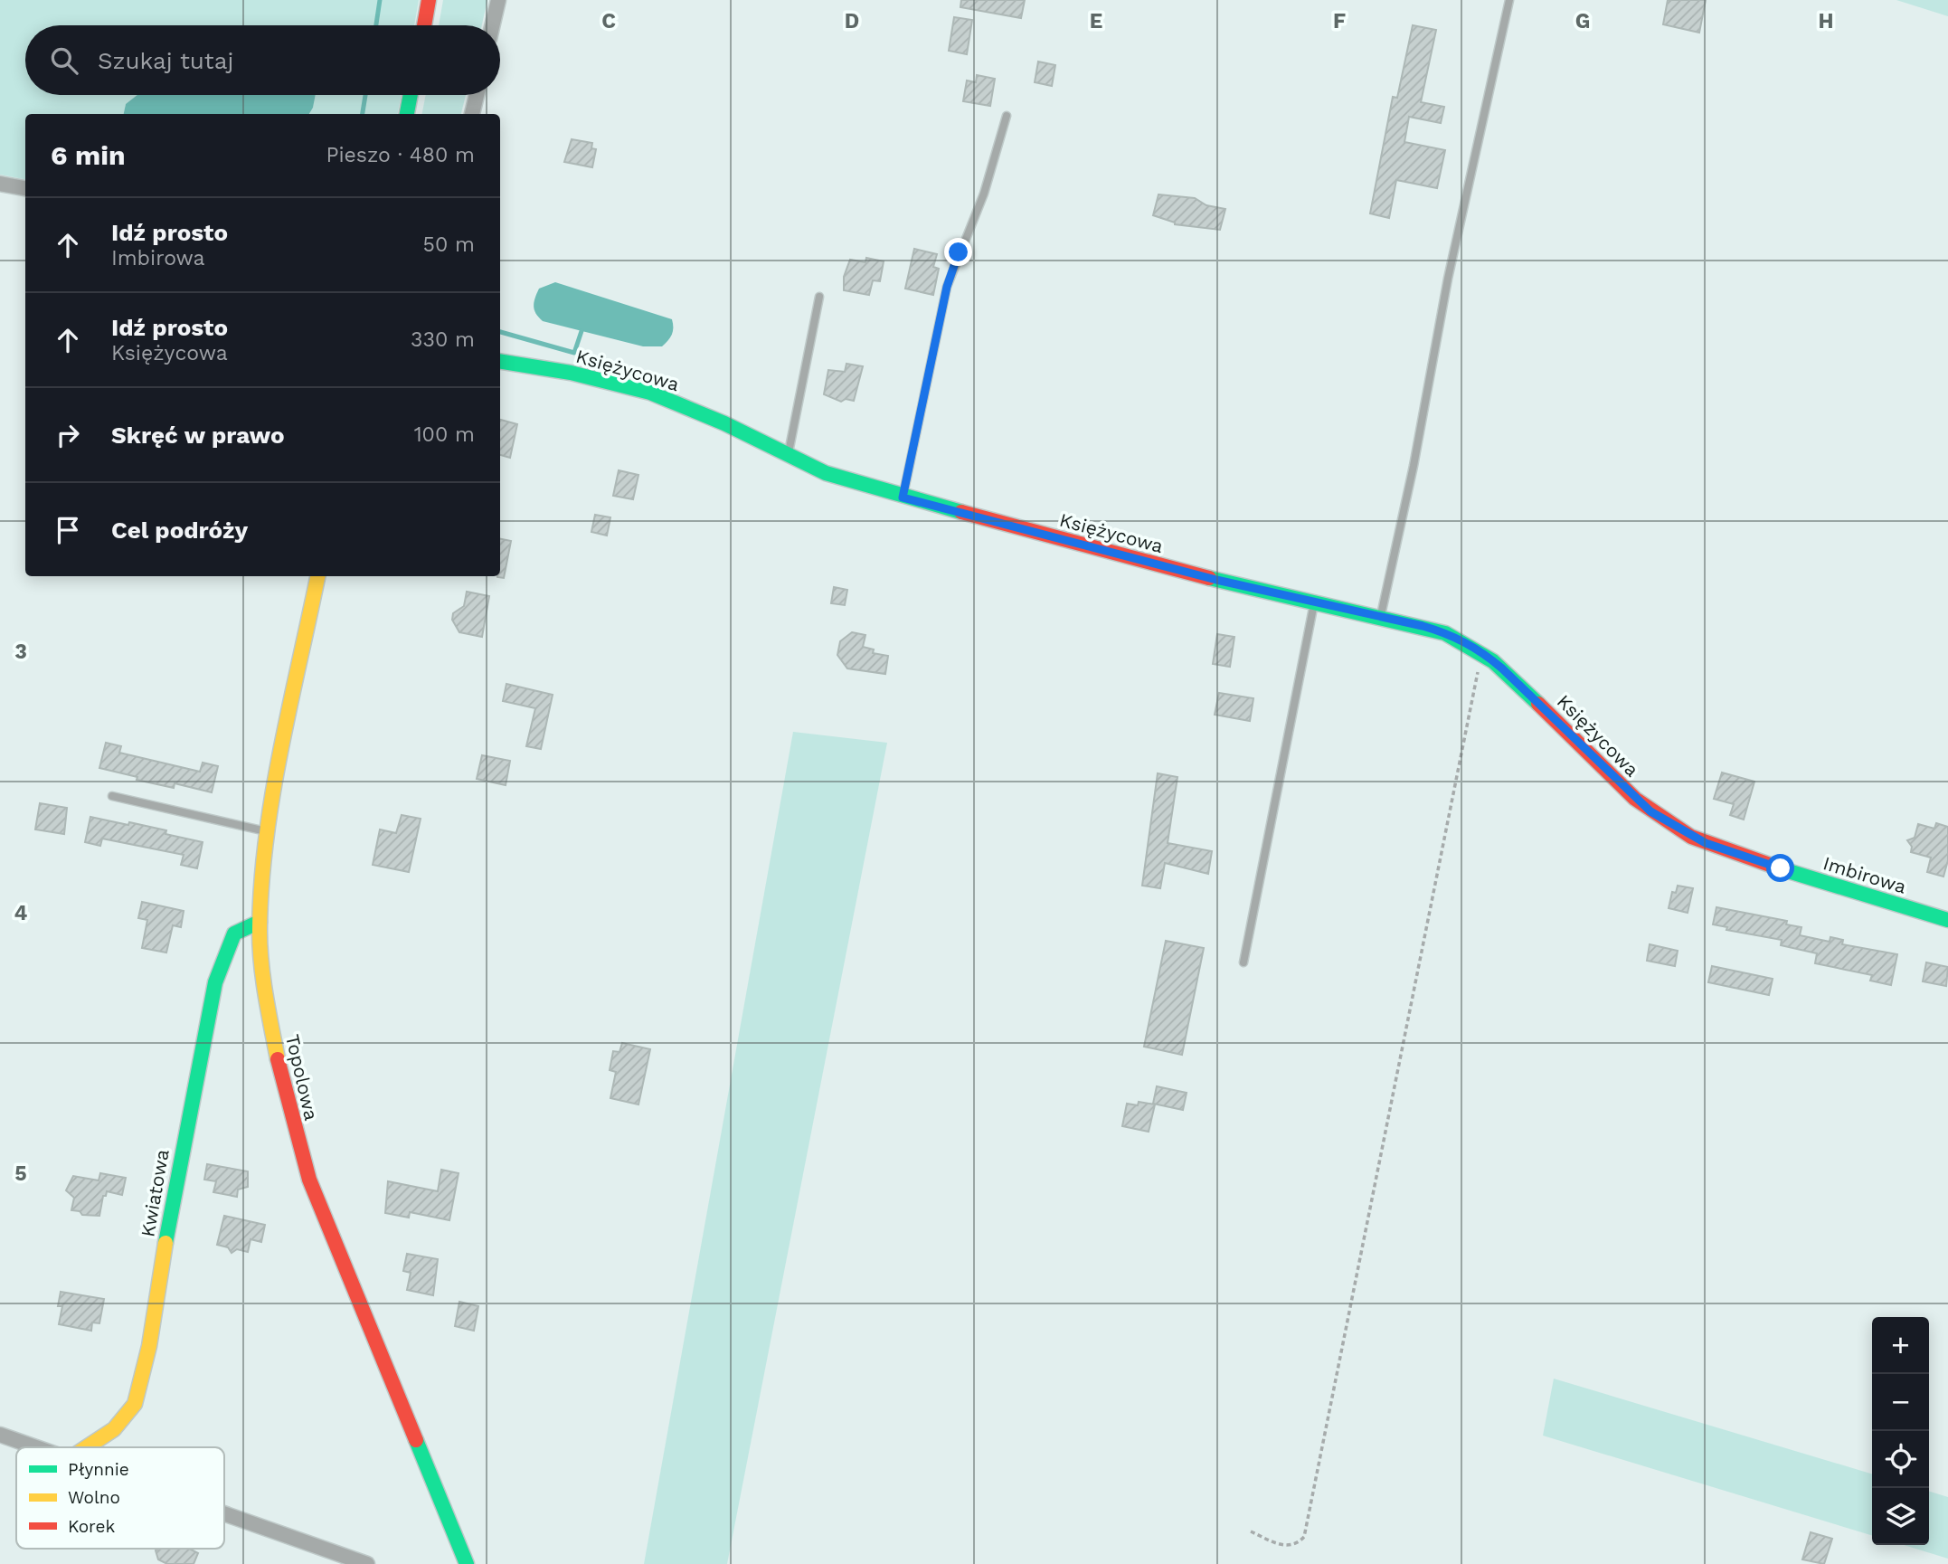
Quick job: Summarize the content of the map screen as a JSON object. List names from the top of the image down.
{
  "streets": {
    "street": [
      "Księżycowa",
      "Imbirowa",
      "Topolowa",
      "Kwiatowa"
    ]
  },
  "crossings": [
    ["Księżycowa", "Imbirowa"],
    ["Topolowa", "Kwiatowa"]
  ],
  "legend": ["Płynnie", "Wolno", "Korek"],
  "page": {
    "search": "Szukaj tutaj",
    "heading": ["6 min", "Pieszo · 480 m"],
    "list": [
      ["Idź prosto", "Imbirowa", "50 m"],
      ["Idź prosto", "Księżycowa", "330 m"],
      ["Skręć w prawo", "100 m"],
      "Cel podróży"
    ],
    "map_buttons": ["+", "−"]
  },
  "grid": {
    "columns": [
      "C",
      "D",
      "E",
      "F",
      "G",
      "H"
    ],
    "rows": ["3", "4", "5"]
  }
}
